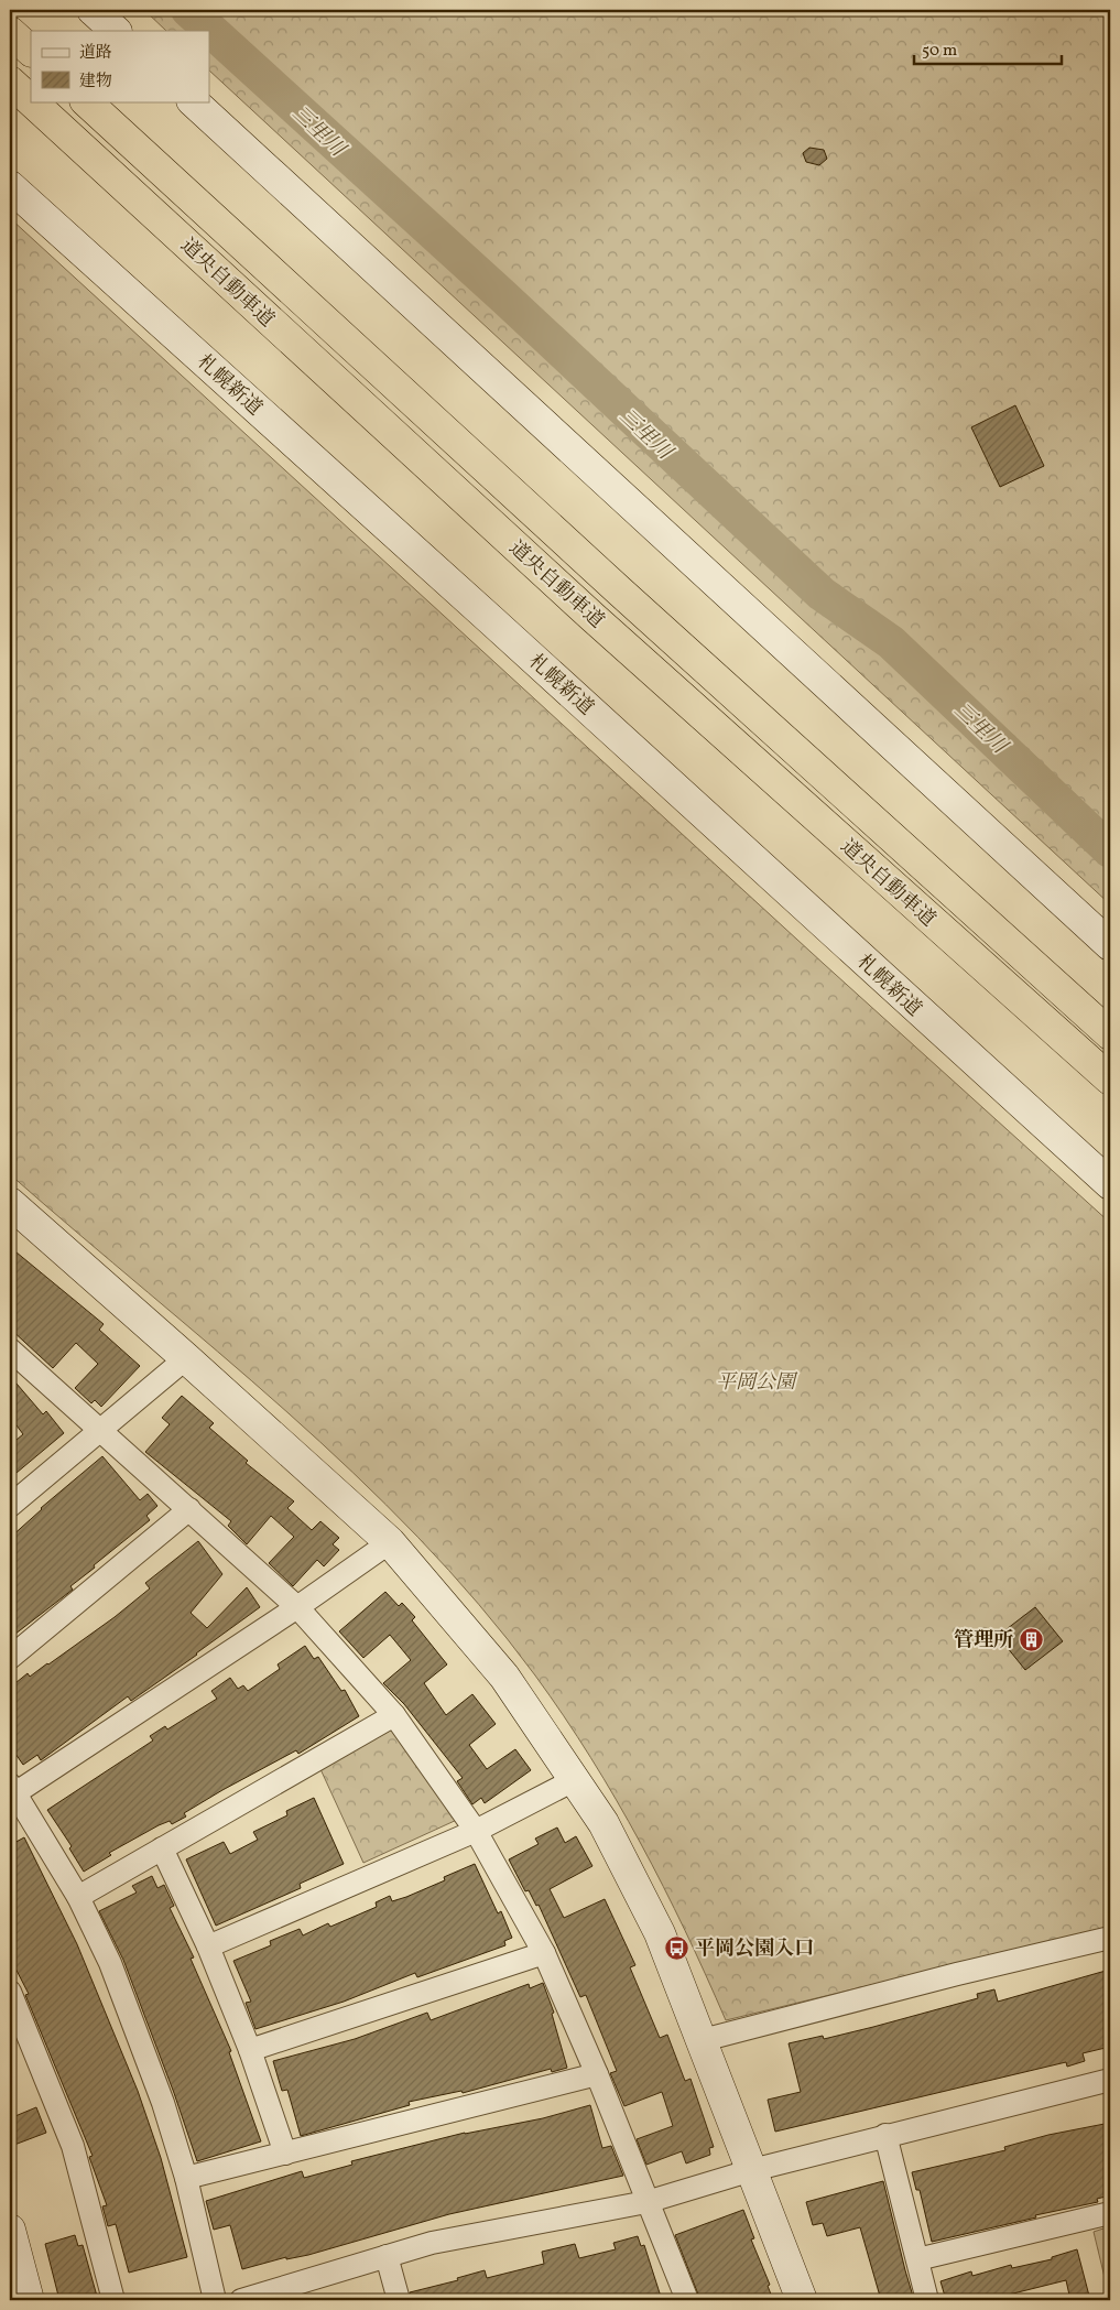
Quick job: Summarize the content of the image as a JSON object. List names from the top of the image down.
{
  "streets": {
    "highway": ["道央自動車道"],
    "street": ["札幌新道"]
  },
  "water": ["三里川"],
  "parks": ["平岡公園"],
  "places": {
    "building": ["管理所"],
    "bus stop": ["平岡公園入口"]
  },
  "legend": ["道路", "建物"],
  "scale_bar": "50 m"
}
